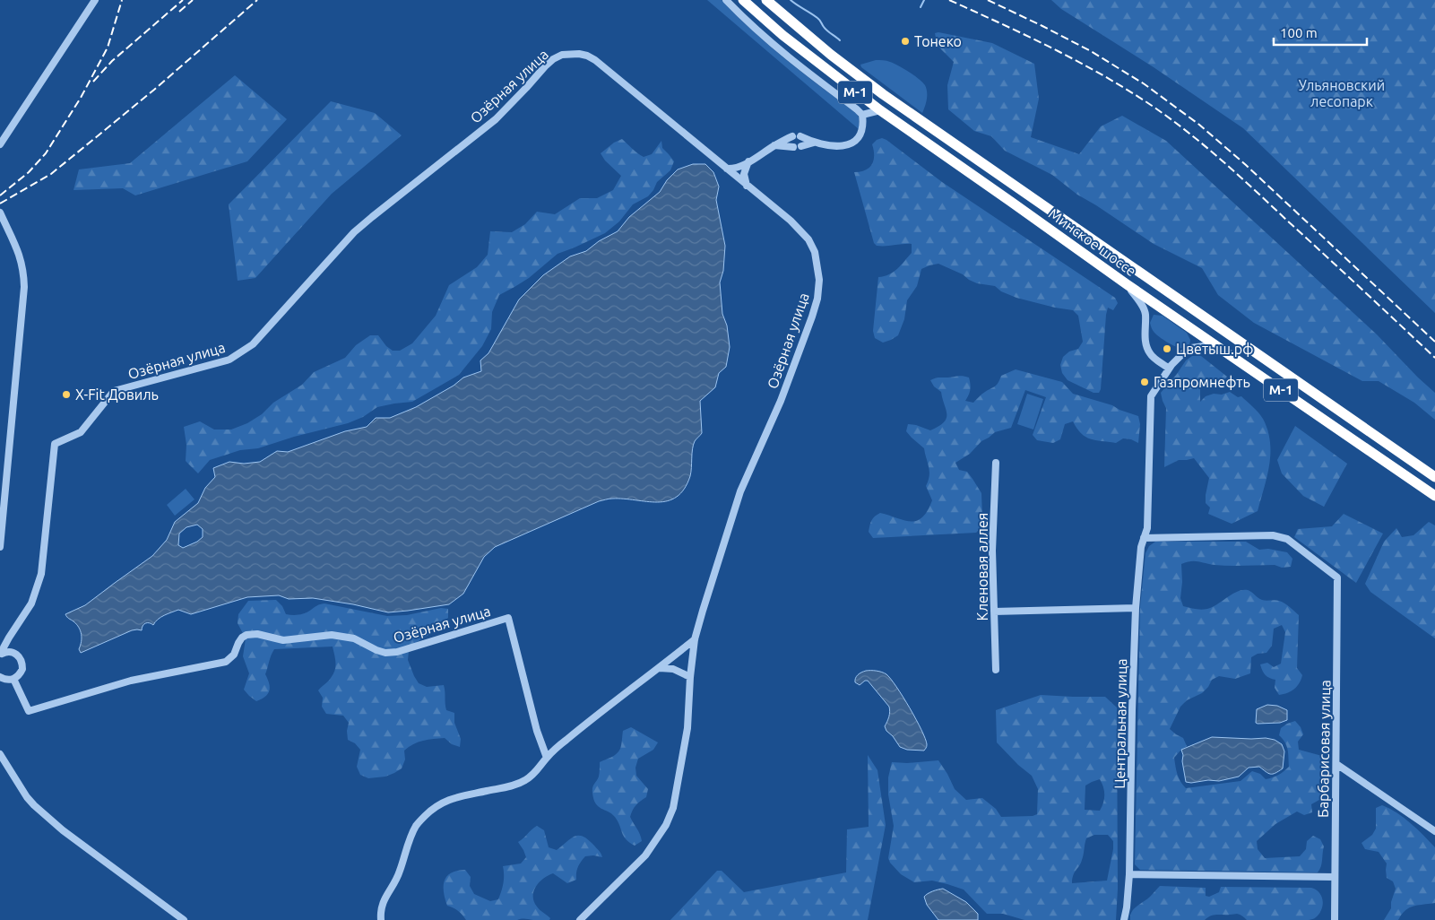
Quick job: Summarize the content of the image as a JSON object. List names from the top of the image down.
{
  "streets": {
    "highway": ["М-1", "Минское шоссе"],
    "street": [
      "Озёрная улица",
      "Кленовая аллея",
      "Центральная улица",
      "Барбарисовая улица"
    ]
  },
  "crossings": [
    ["Центральная улица", "Барбарисовая улица"]
  ],
  "parks": ["Ульяновский лесопарк"],
  "places": [
    "Тонеко",
    "Цветыш.рф",
    "Газпромнефть",
    "X-Fit Довиль"
  ],
  "scale_bar": "100 m"
}
